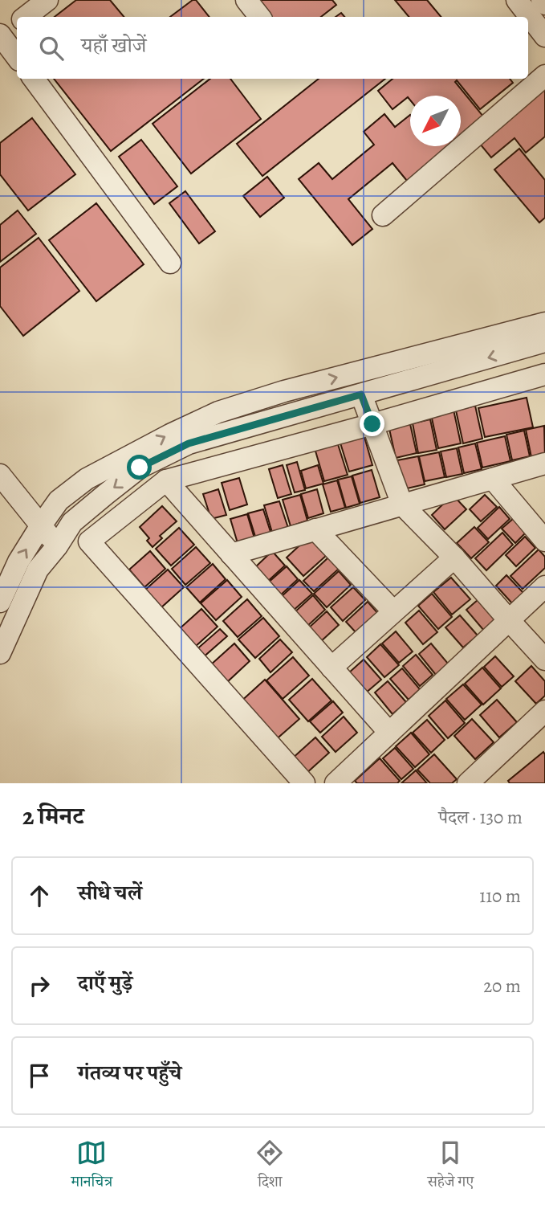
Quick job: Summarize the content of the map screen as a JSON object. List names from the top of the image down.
{
  "north": "bottom left",
  "page": {
    "search": "यहाँ खोजें",
    "heading": ["2 मिनट", "पैदल · 130 m"],
    "list": [
      ["सीधे चलें", "110 m"],
      ["दाएँ मुड़ें", "20 m"],
      "गंतव्य पर पहुँचे"
    ],
    "nav": ["मानचित्र", "दिशा", "सहेजे गए"]
  }
}
